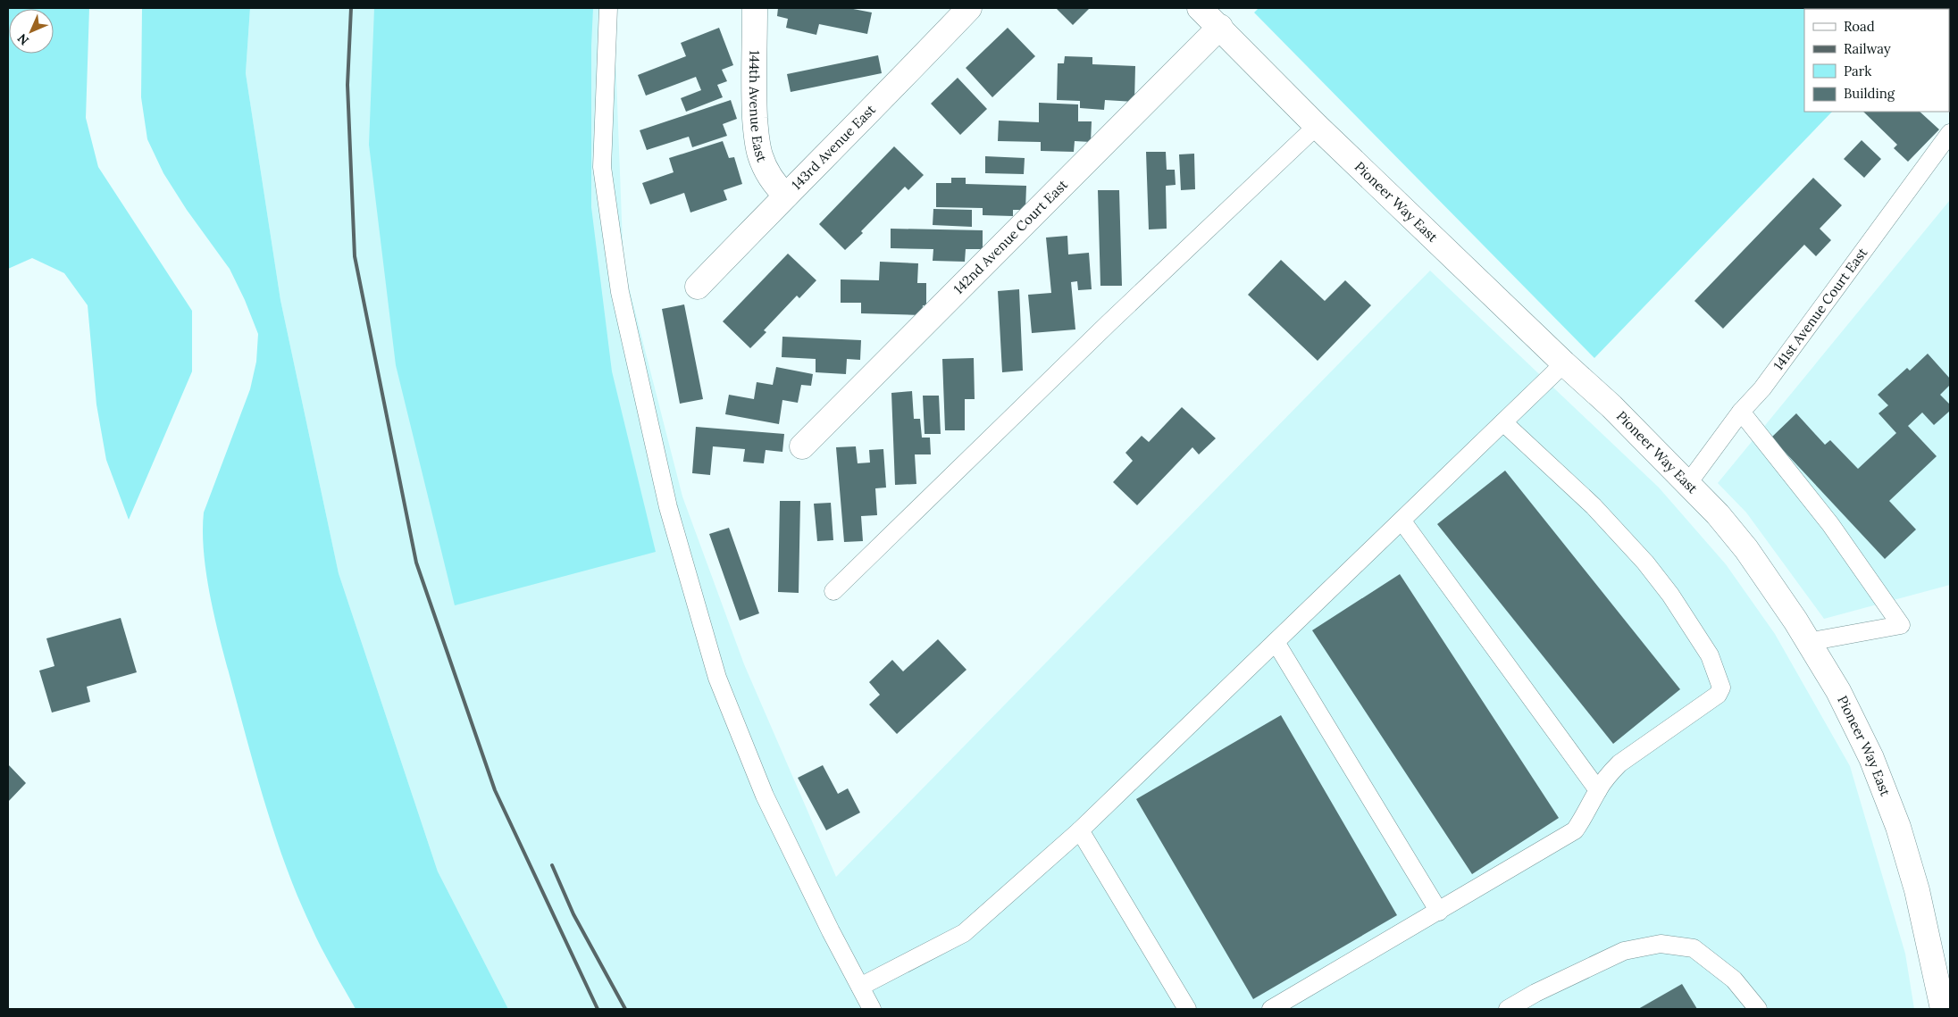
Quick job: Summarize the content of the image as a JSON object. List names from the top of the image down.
{
  "streets": {
    "street": [
      "144th Avenue East",
      "143rd Avenue East",
      "Pioneer Way East",
      "142nd Avenue Court East"
    ],
    "lane": ["141st Avenue Court East"]
  },
  "crossings": [
    ["144th Avenue East", "143rd Avenue East"],
    ["Pioneer Way East", "142nd Avenue Court East"],
    ["Pioneer Way East", "141st Avenue Court East"]
  ],
  "legend": [
    "Road",
    "Railway",
    "Park",
    "Building"
  ],
  "north": "bottom left"
}
